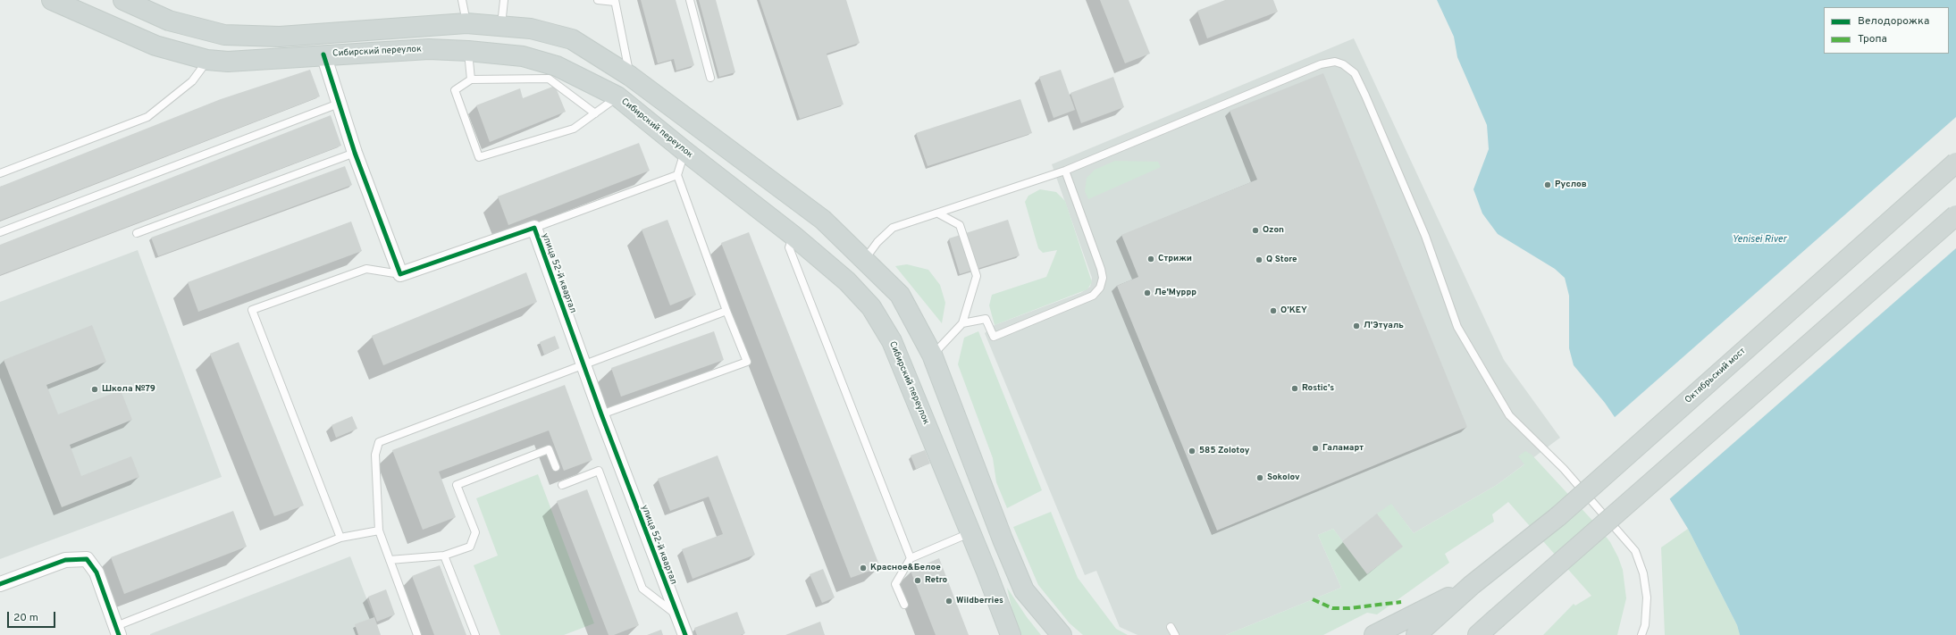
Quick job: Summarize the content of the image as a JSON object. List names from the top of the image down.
{
  "streets": {
    "main road": ["Сибирский переулок", "Октябрьский мост"],
    "street": ["улица 52-й квартал"]
  },
  "water": ["Yenisei River"],
  "places": [
    "Руслов",
    "Ozon",
    "Стрижи",
    "Q Store",
    "Ле'Муррр",
    "O’KEY",
    "Л'Этуаль",
    "Rostic's",
    "Школа №79",
    "Галамарт",
    "585 Zolotoy",
    "Sokolov",
    "Красное&Белое",
    "Retro",
    "Wildberries"
  ],
  "legend": ["Велодорожка", "Тропа"],
  "scale_bar": "20 m"
}
